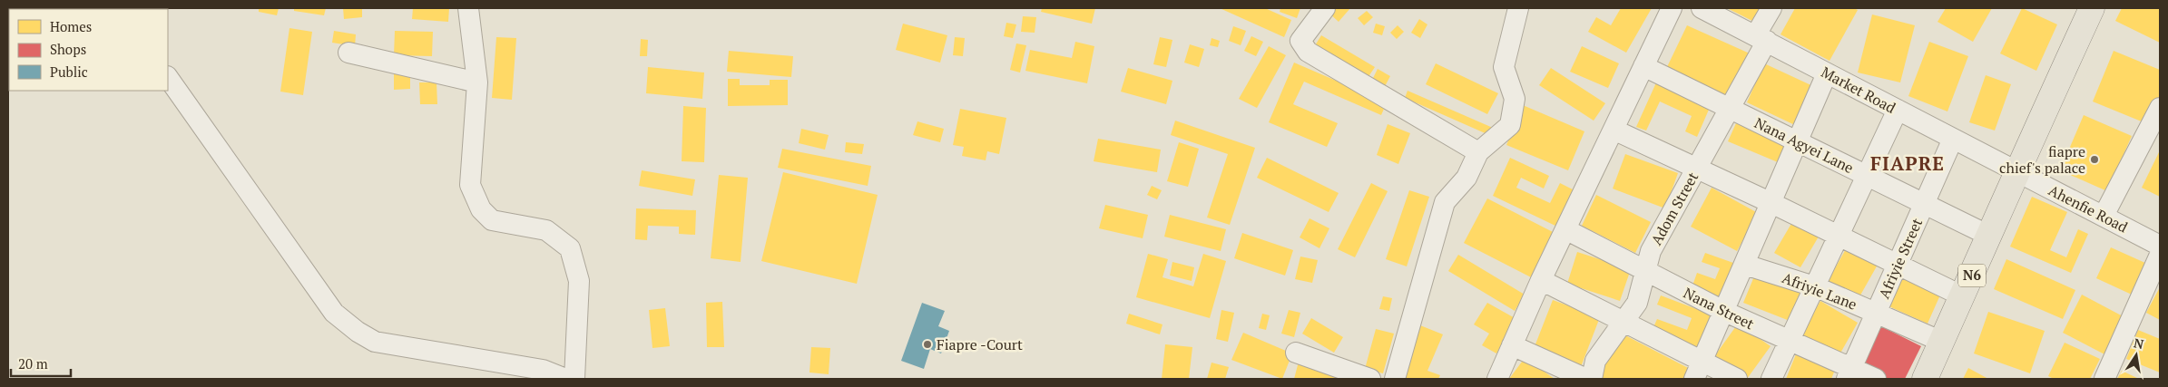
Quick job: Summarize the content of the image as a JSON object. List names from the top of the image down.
{
  "streets": {
    "main road": ["N6"],
    "street": [
      "Market Road",
      "Nana Agyei Lane",
      "Adom Street",
      "Ahenfie Road",
      "Afriyie Street",
      "Afriyie Lane",
      "Nana Street"
    ]
  },
  "crossings": [
    ["Market Road", "Adom Street"],
    ["Market Road", "Ahenfie Road"],
    ["Market Road", "Afriyie Street"],
    ["Market Road", "N6"],
    ["Nana Agyei Lane", "Adom Street"],
    ["Nana Agyei Lane", "Afriyie Street"],
    ["Nana Agyei Lane", "N6"],
    ["Adom Street", "Nana Street"],
    ["Ahenfie Road", "N6"],
    ["Afriyie Street", "Afriyie Lane"],
    ["Afriyie Street", "Nana Street"],
    ["N6", "Afriyie Lane"]
  ],
  "districts": ["FIAPRE"],
  "places": ["fiapre chief's palace", "Fiapre -Court"],
  "legend": ["Homes", "Shops", "Public"],
  "scale_bar": "20 m",
  "north": "top"
}
